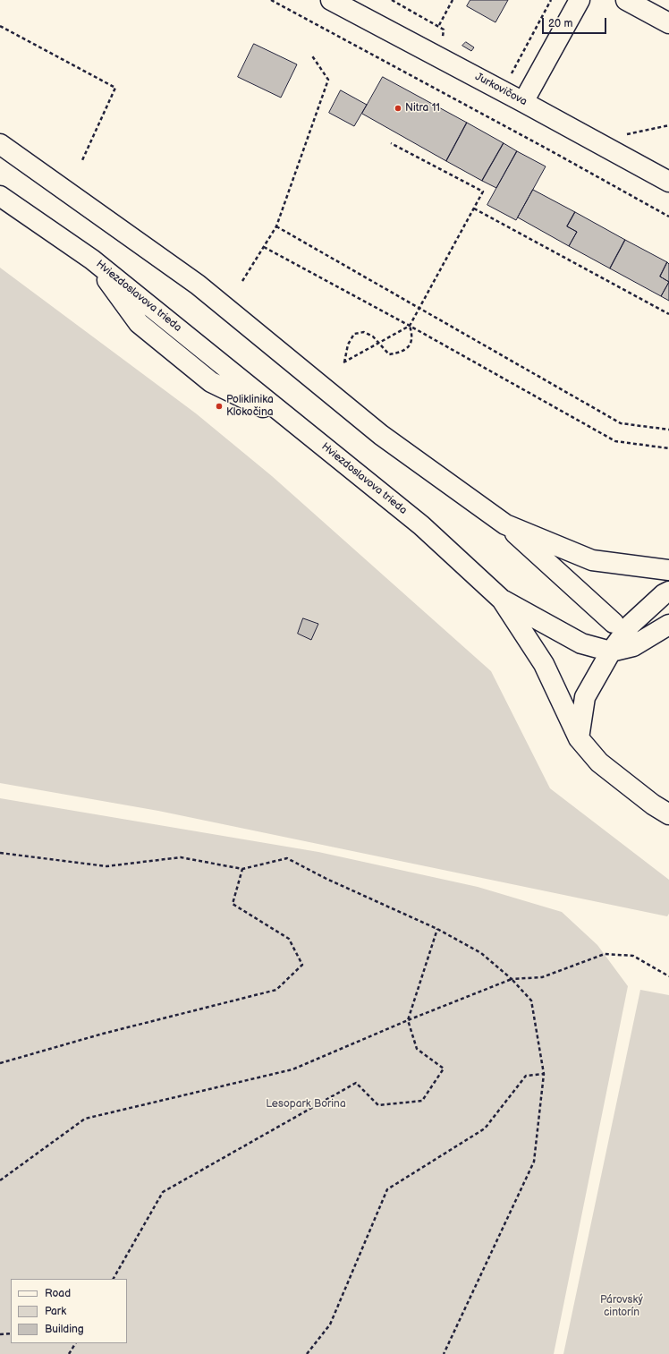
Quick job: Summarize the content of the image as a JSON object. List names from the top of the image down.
{
  "streets": {
    "street": ["Jurkovičova", "Hviezdoslavova trieda"]
  },
  "parks": ["Lesopark Borina", "Párovský cintorín"],
  "places": ["Nitra 11", "Poliklinika Klokočina"],
  "legend": ["Road", "Park", "Building"],
  "scale_bar": "20 m"
}
